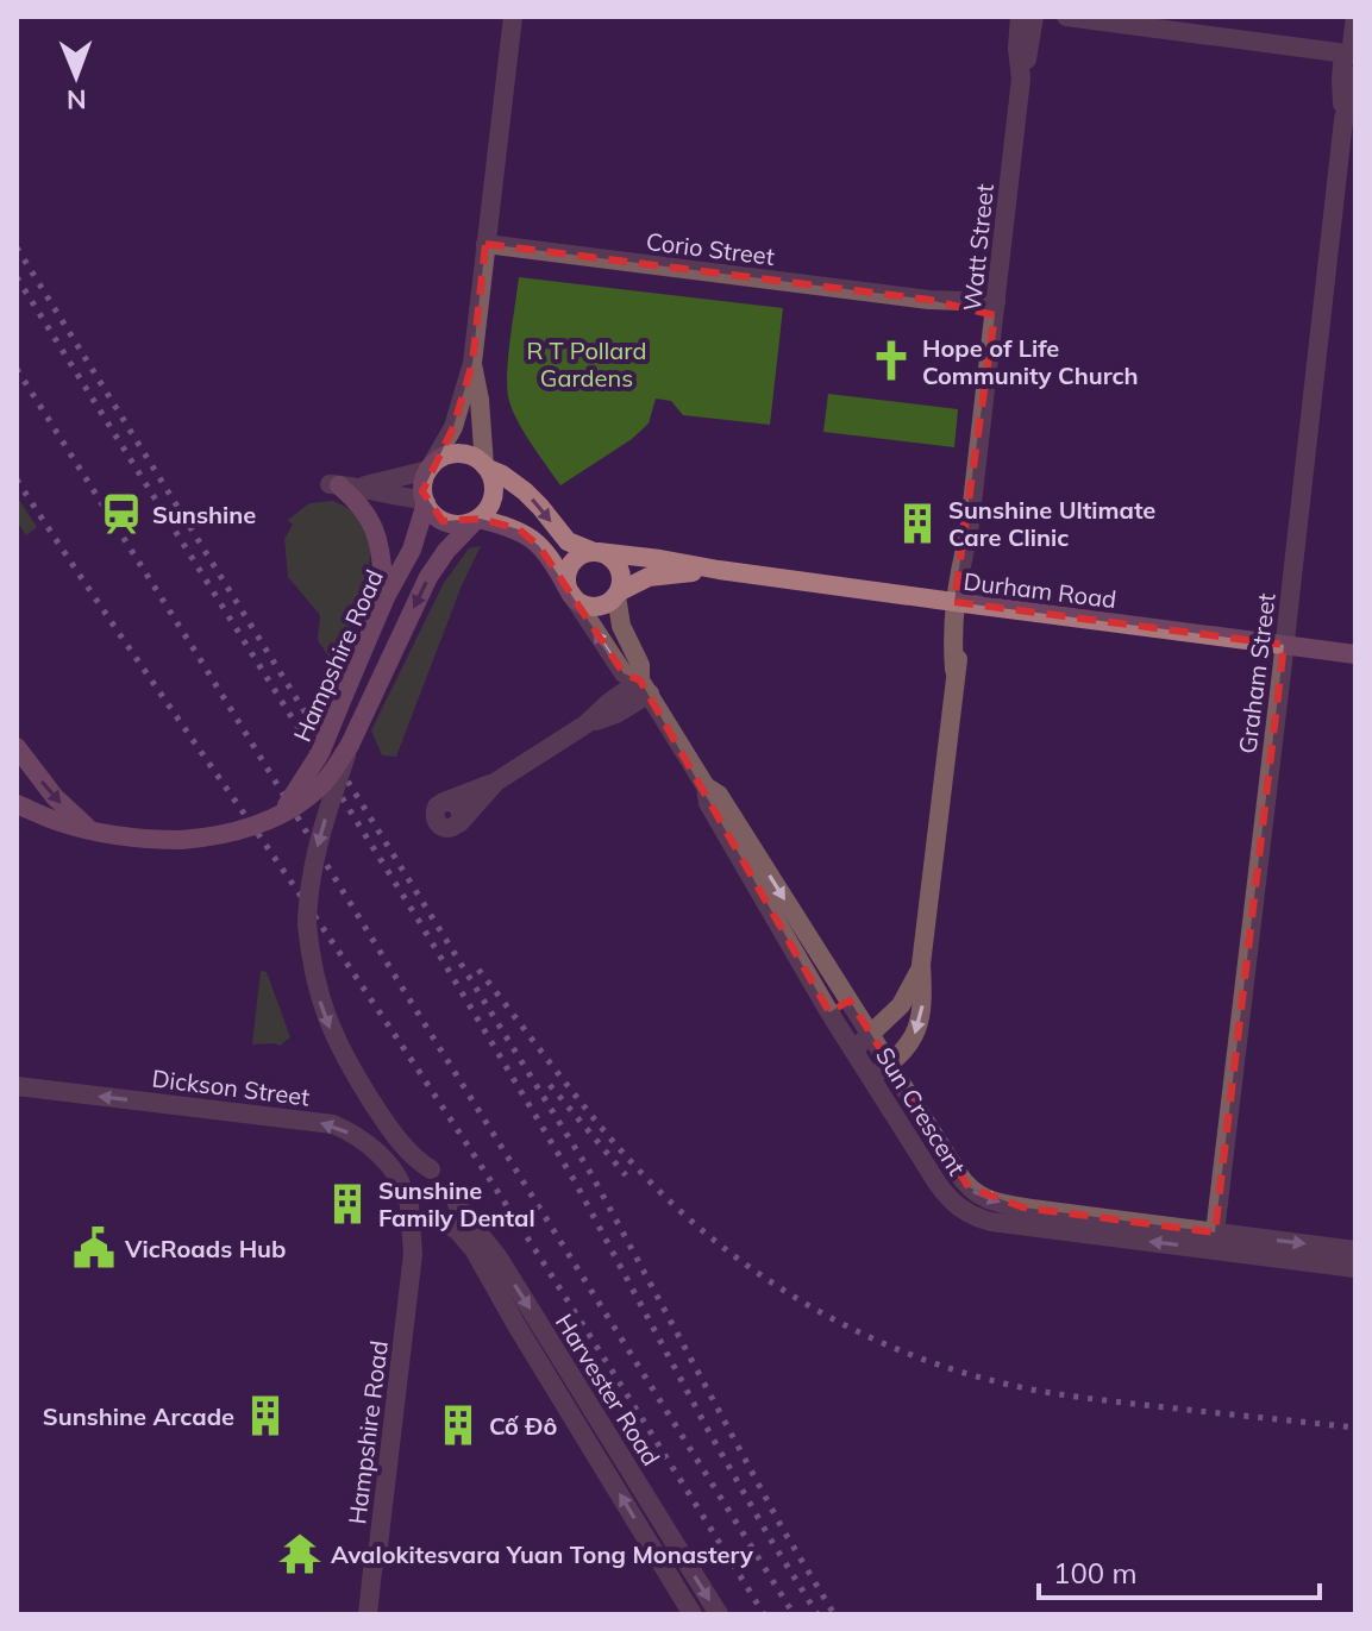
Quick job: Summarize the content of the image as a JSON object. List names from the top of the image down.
{
  "streets": {
    "main road": ["Durham Road", "Hampshire Road", "Sun Crescent"],
    "street": [
      "Watt Street",
      "Corio Street",
      "Graham Street",
      "Dickson Street",
      "Harvester Road"
    ]
  },
  "crossings": [
    ["Watt Street", "Corio Street"],
    ["Watt Street", "Durham Road"],
    ["Watt Street", "Sun Crescent"],
    ["Durham Road", "Graham Street"],
    ["Durham Road", "Sun Crescent"],
    ["Hampshire Road", "Dickson Street"],
    ["Hampshire Road", "Sun Crescent"],
    ["Hampshire Road", "Harvester Road"],
    ["Graham Street", "Sun Crescent"],
    ["Dickson Street", "Harvester Road"]
  ],
  "one_way": ["Dickson Street"],
  "parks": ["R T Pollard Gardens"],
  "places": {
    "church": ["Hope of Life Community Church"],
    "station": ["Sunshine"],
    "building": [
      "Sunshine Ultimate Care Clinic",
      "Sunshine Family Dental",
      "Sunshine Arcade",
      "Cố Đô"
    ],
    "public building": ["VicRoads Hub"],
    "temple": ["Avalokitesvara Yuan Tong Monastery"]
  },
  "scale_bar": "100 m",
  "north": "bottom"
}
